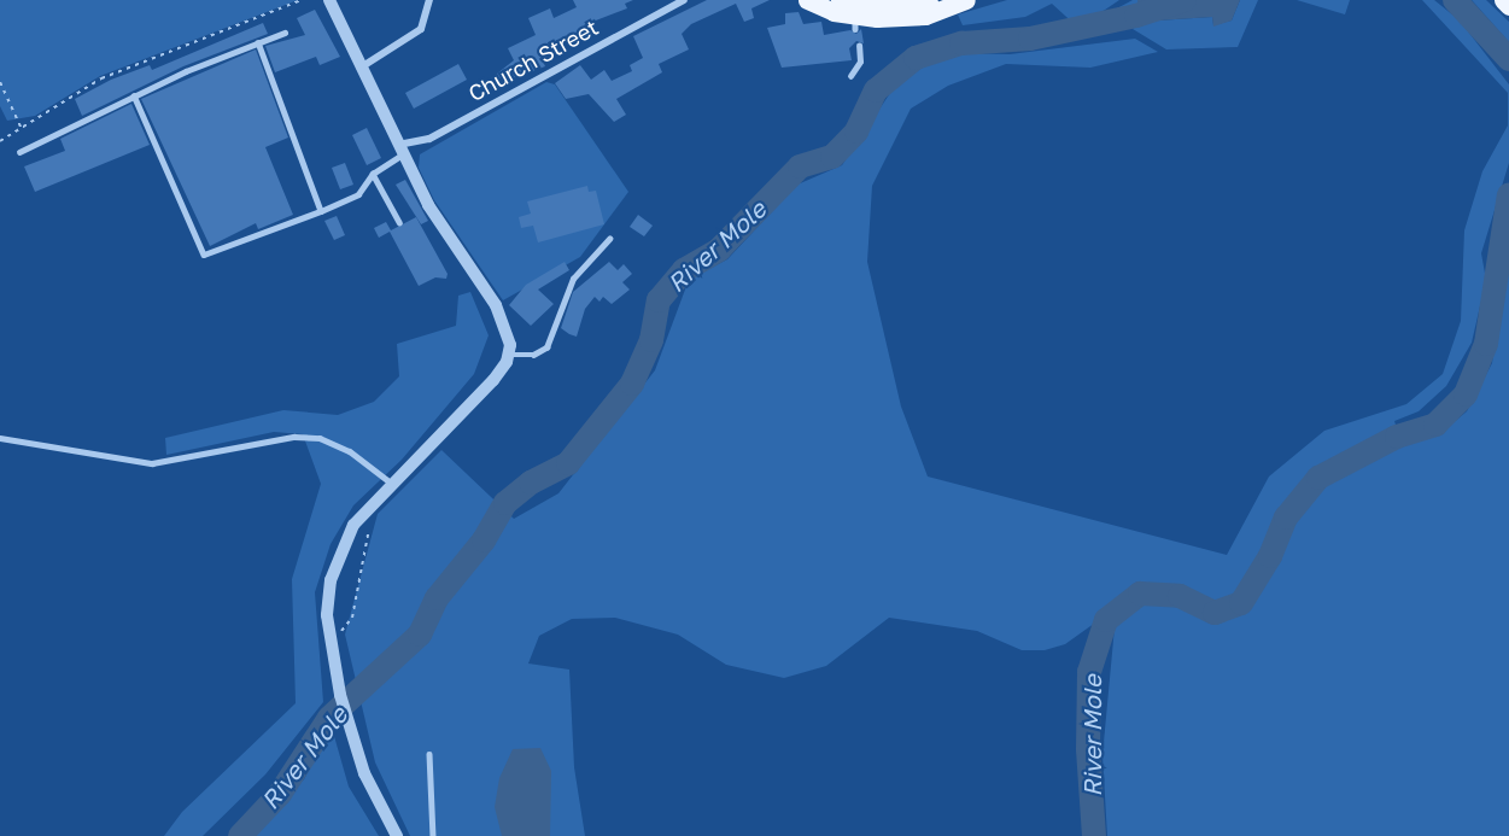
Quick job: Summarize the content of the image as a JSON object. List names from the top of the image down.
{
  "streets": {
    "street": ["Church Street"]
  },
  "water": ["River Mole"]
}
